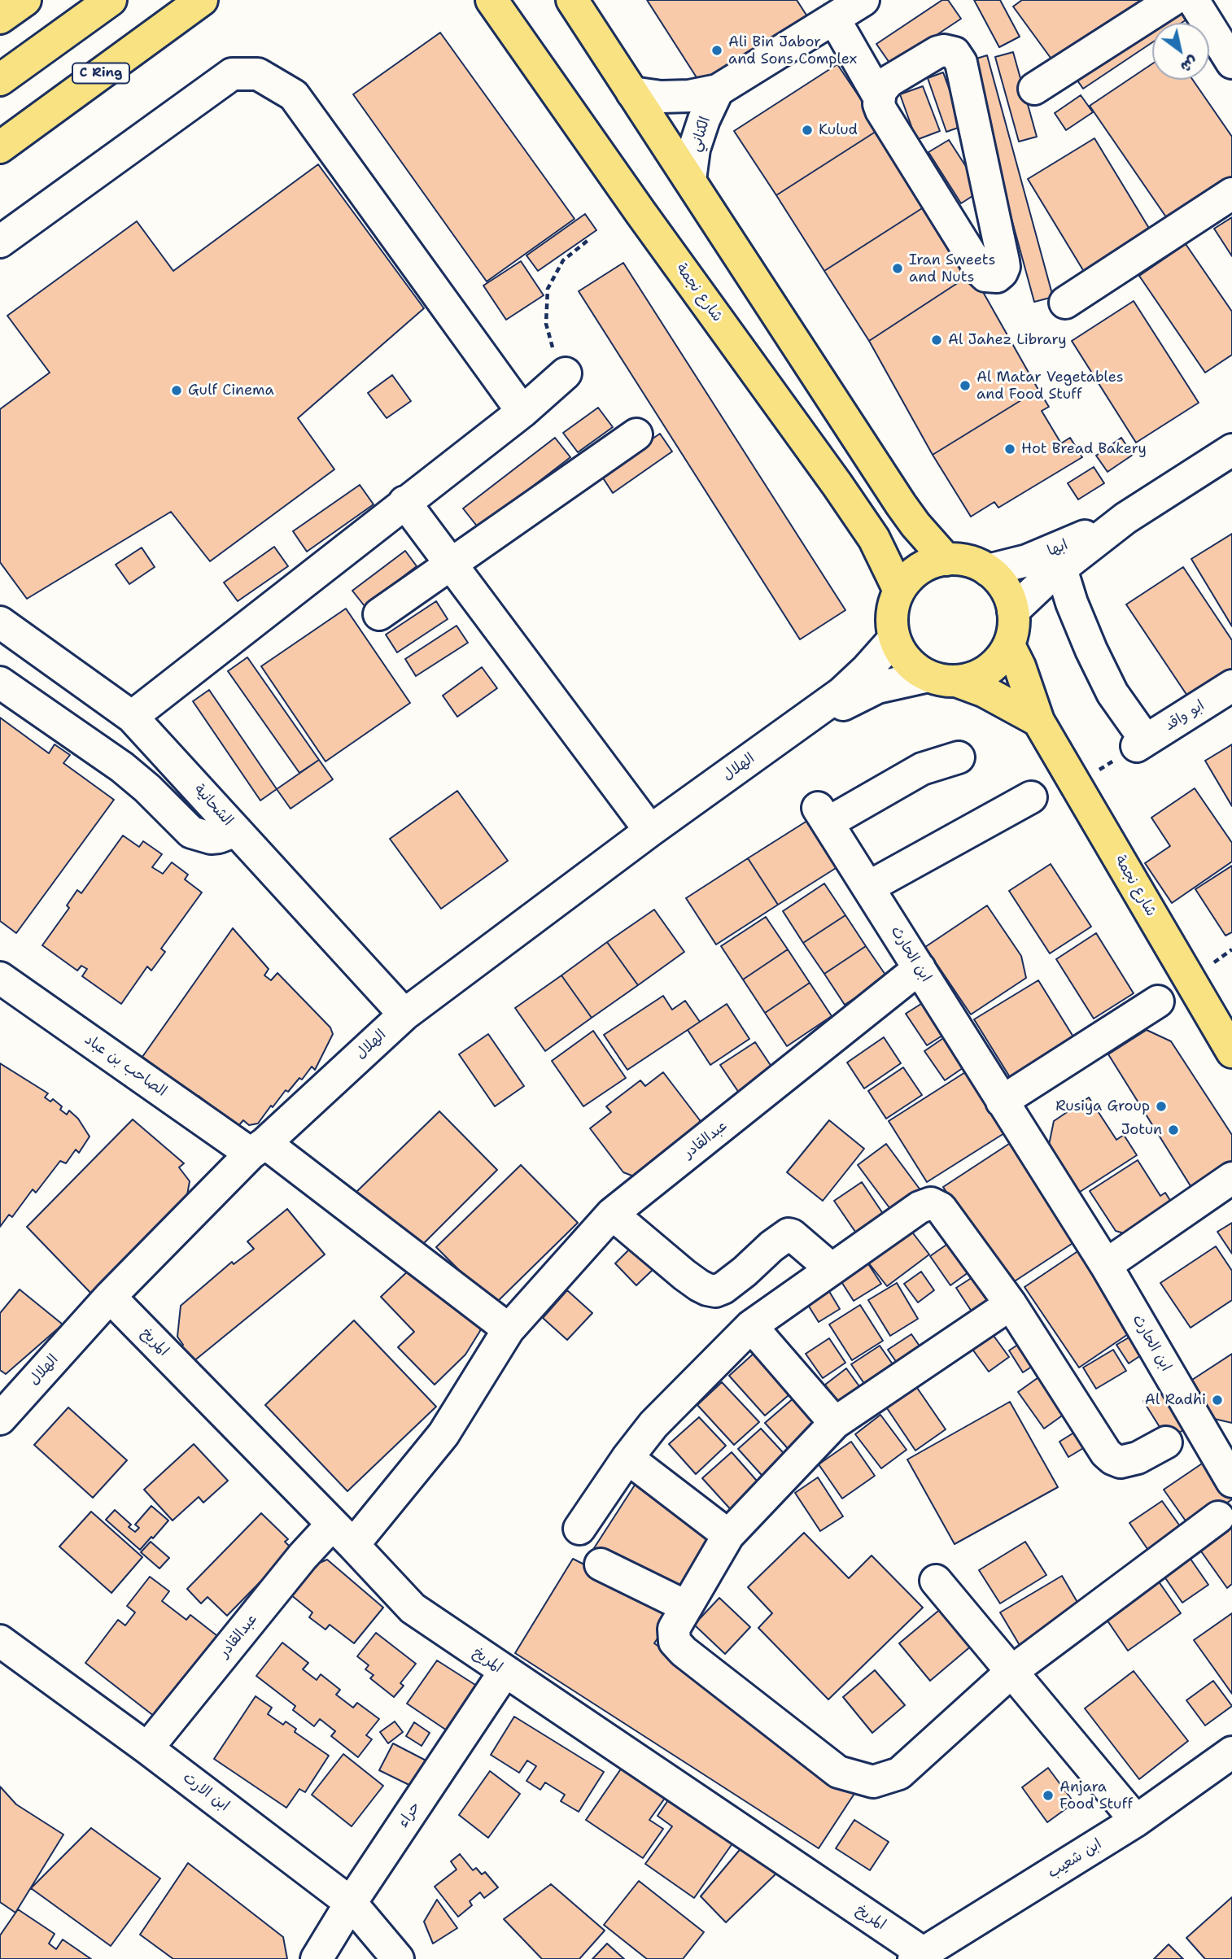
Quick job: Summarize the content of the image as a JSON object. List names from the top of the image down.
{
  "streets": {
    "main road": ["C Ring", "شارع نجمة"],
    "street": [
      "الكناني",
      "ابها",
      "ابو واقد",
      "الهلال",
      "الشحانية",
      "ابن الحارث",
      "الصاحب بن عباد",
      "عبدالقادر",
      "المريخ",
      "ابن الارت",
      "حراء",
      "ابن شعيب"
    ]
  },
  "crossings": [
    ["شارع نجمة", "ابها"],
    ["شارع نجمة", "الهلال"],
    ["ابها", "الهلال"],
    ["الهلال", "الشحانية"],
    ["الهلال", "الصاحب بن عباد"],
    ["الهلال", "المريخ"],
    ["ابن الحارث", "عبدالقادر"],
    ["عبدالقادر", "المريخ"],
    ["عبدالقادر", "ابن الارت"],
    ["المريخ", "حراء"],
    ["المريخ", "ابن شعيب"],
    ["ابن الارت", "حراء"]
  ],
  "places": [
    "Ali Bin Jabor and Sons Complex",
    "Kulud",
    "Iran Sweets and Nuts",
    "Al Jahez Library",
    "Al Matar Vegetables and Food Stuff",
    "Gulf Cinema",
    "Hot Bread Bakery",
    "Rusiya Group",
    "Jotun",
    "Al Radhi",
    "Anjara Food Stuff"
  ],
  "north": "bottom right"
}
